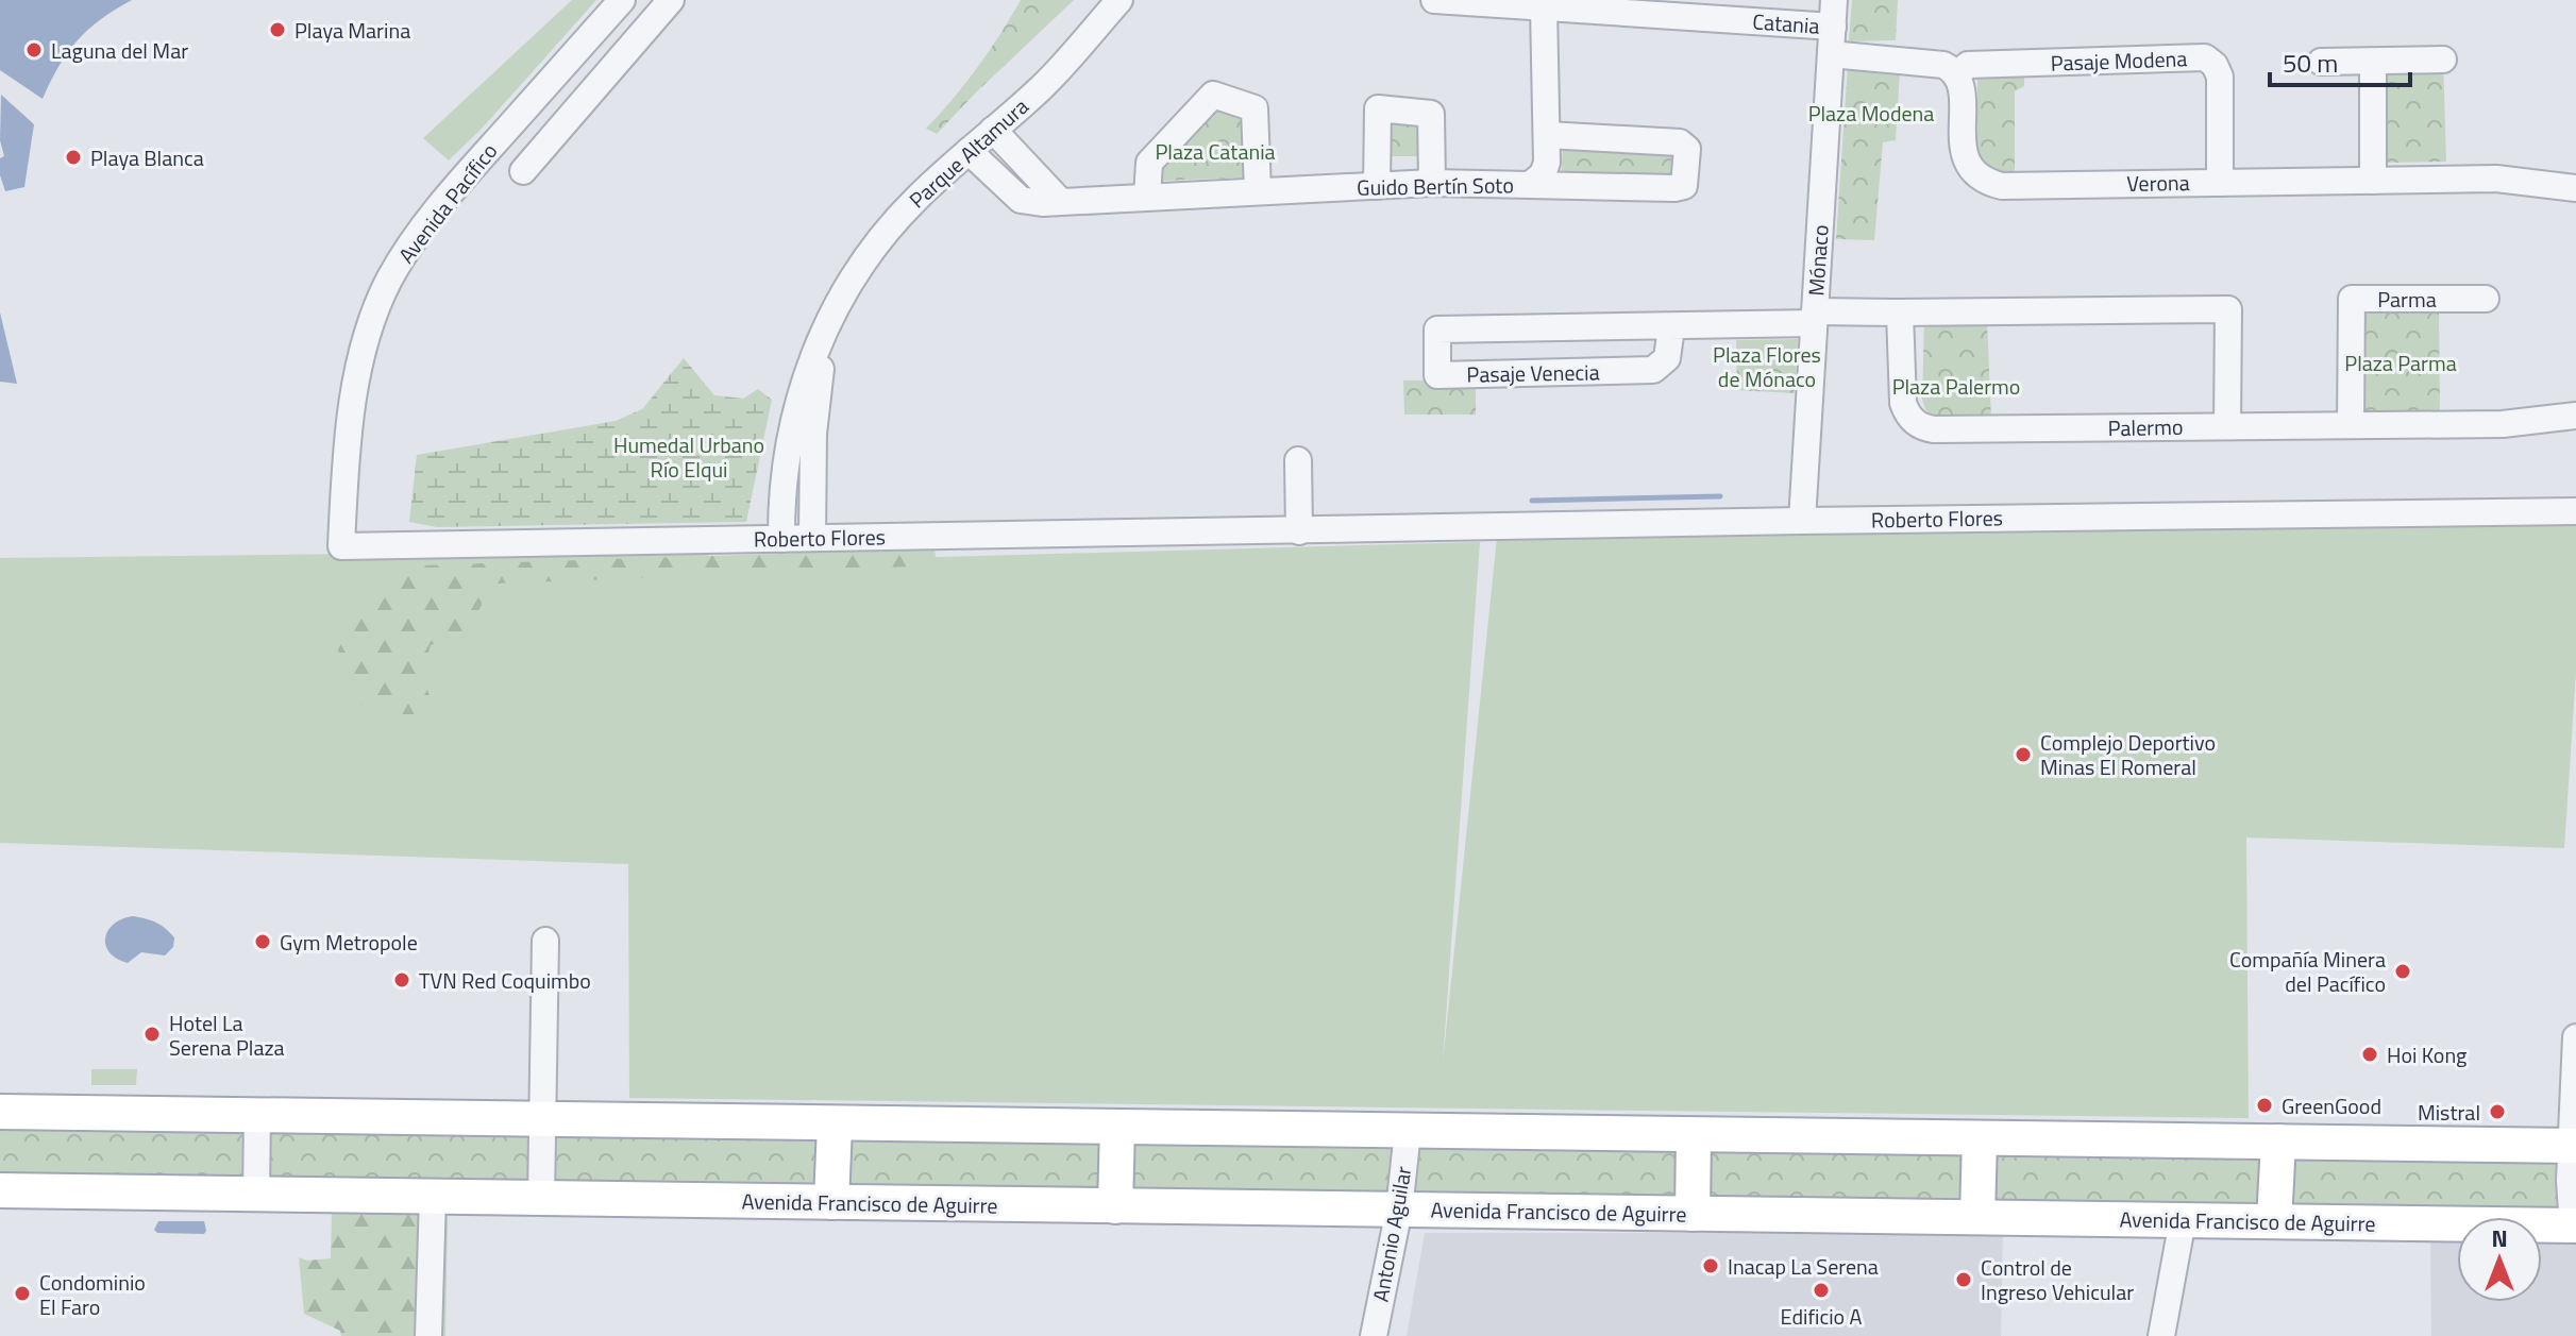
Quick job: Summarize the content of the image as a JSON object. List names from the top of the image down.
{
  "streets": {
    "main road": ["Avenida Francisco de Aguirre"],
    "street": [
      "Catania",
      "Pasaje Modena",
      "Parque Altamura",
      "Verona",
      "Guido Bertín Soto",
      "Avenida Pacífico",
      "Mónaco",
      "Parma",
      "Pasaje Venecia",
      "Palermo",
      "Roberto Flores",
      "Antonio Aguilar"
    ]
  },
  "crossings": [
    ["Catania", "Guido Bertín Soto"],
    ["Catania", "Mónaco"],
    ["Pasaje Modena", "Verona"],
    ["Parque Altamura", "Guido Bertín Soto"],
    ["Parque Altamura", "Roberto Flores"],
    ["Avenida Pacífico", "Roberto Flores"],
    ["Mónaco", "Pasaje Venecia"],
    ["Mónaco", "Roberto Flores"],
    ["Parma", "Palermo"],
    ["Avenida Francisco de Aguirre", "Antonio Aguilar"]
  ],
  "parks": [
    "Plaza Modena",
    "Plaza Catania",
    "Plaza Flores de Mónaco",
    "Plaza Parma",
    "Plaza Palermo",
    "Humedal Urbano Río Elqui"
  ],
  "places": [
    "Playa Marina",
    "Laguna del Mar",
    "Playa Blanca",
    "Complejo Deportivo Minas El Romeral",
    "Gym Metropole",
    "Compañía Minera del Pacífico",
    "TVN Red Coquimbo",
    "Hotel La Serena Plaza",
    "Hoi Kong",
    "GreenGood",
    "Mistral",
    "Inacap La Serena",
    "Control de Ingreso Vehicular",
    "Edificio A",
    "Condominio El Faro"
  ],
  "scale_bar": "50 m",
  "north": "top"
}
